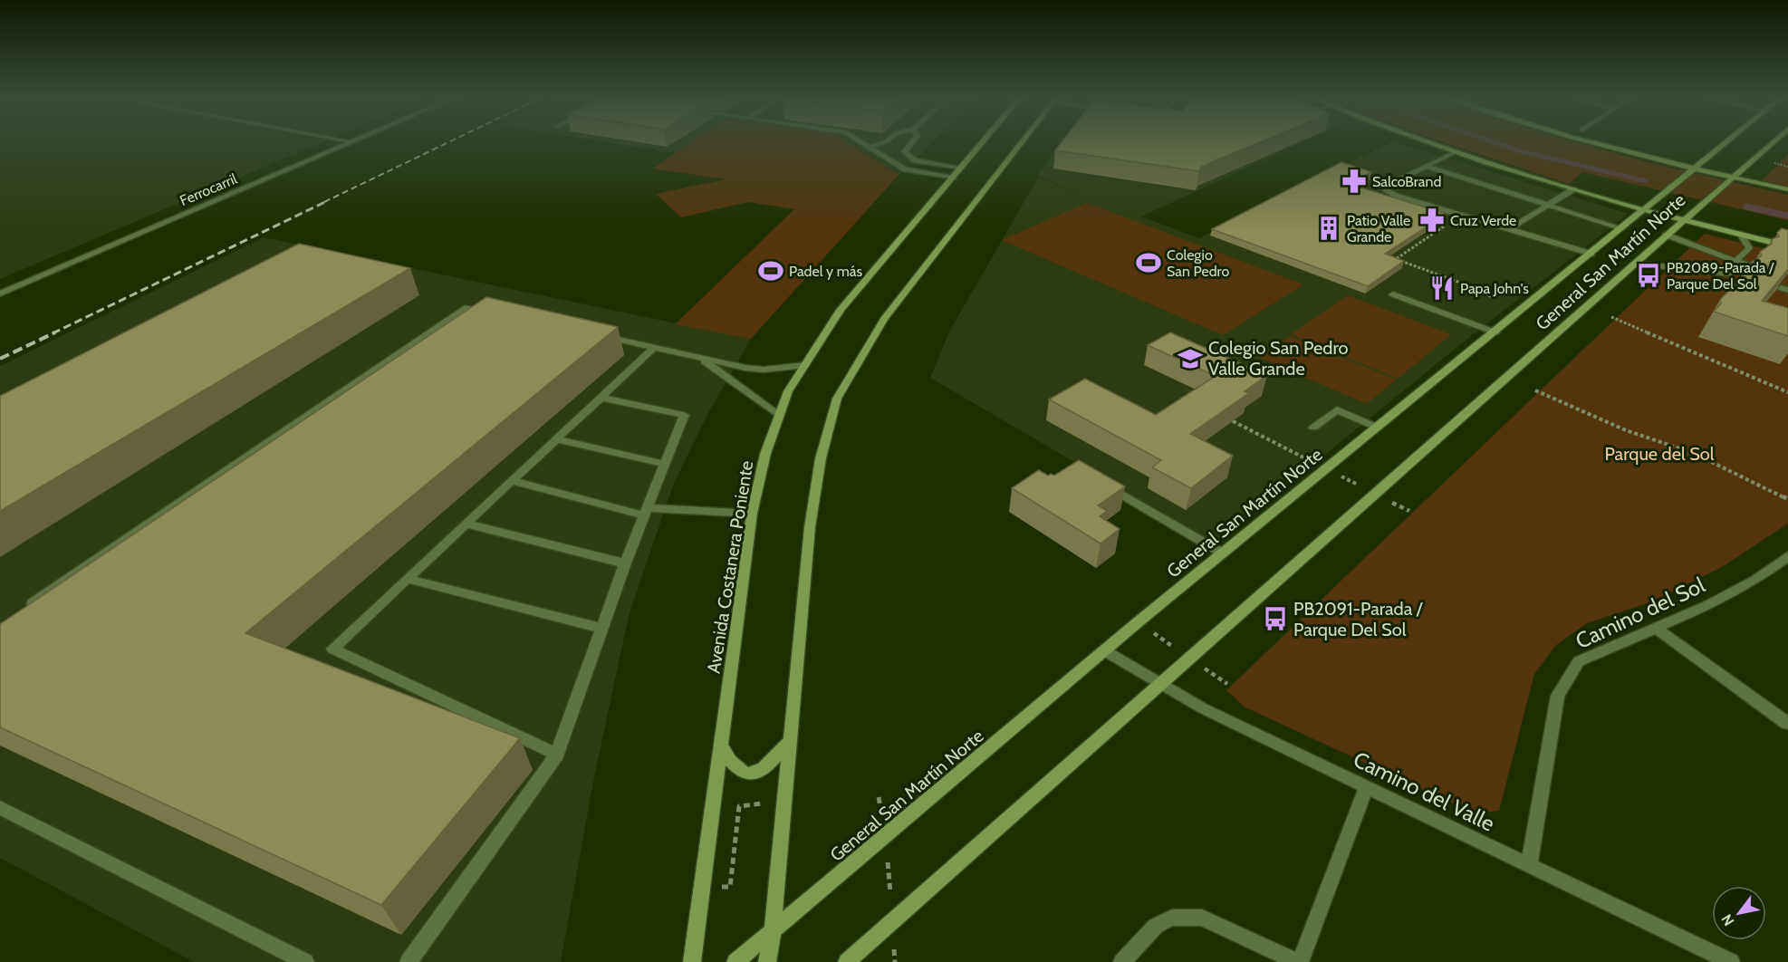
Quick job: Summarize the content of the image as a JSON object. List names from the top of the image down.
{
  "streets": {
    "street": [
      "Ferrocarril",
      "General San Martín Norte",
      "Avenida Costanera Poniente",
      "Camino del Sol",
      "Camino del Valle"
    ]
  },
  "crossings": [
    ["General San Martín Norte", "Camino del Valle"],
    ["Camino del Sol", "Camino del Valle"]
  ],
  "parks": ["Parque del Sol"],
  "places": {
    "pharmacy": ["SalcoBrand", "Cruz Verde"],
    "building": ["Patio Valle Grande"],
    "sports": ["Colegio San Pedro", "Padel y más"],
    "bus stop": ["PB2089-Parada / Parque Del Sol", "PB2091-Parada / Parque Del Sol"],
    "restaurant": ["Papa John's"],
    "school or university": ["Colegio San Pedro Valle Grande"]
  },
  "north": "bottom left"
}
